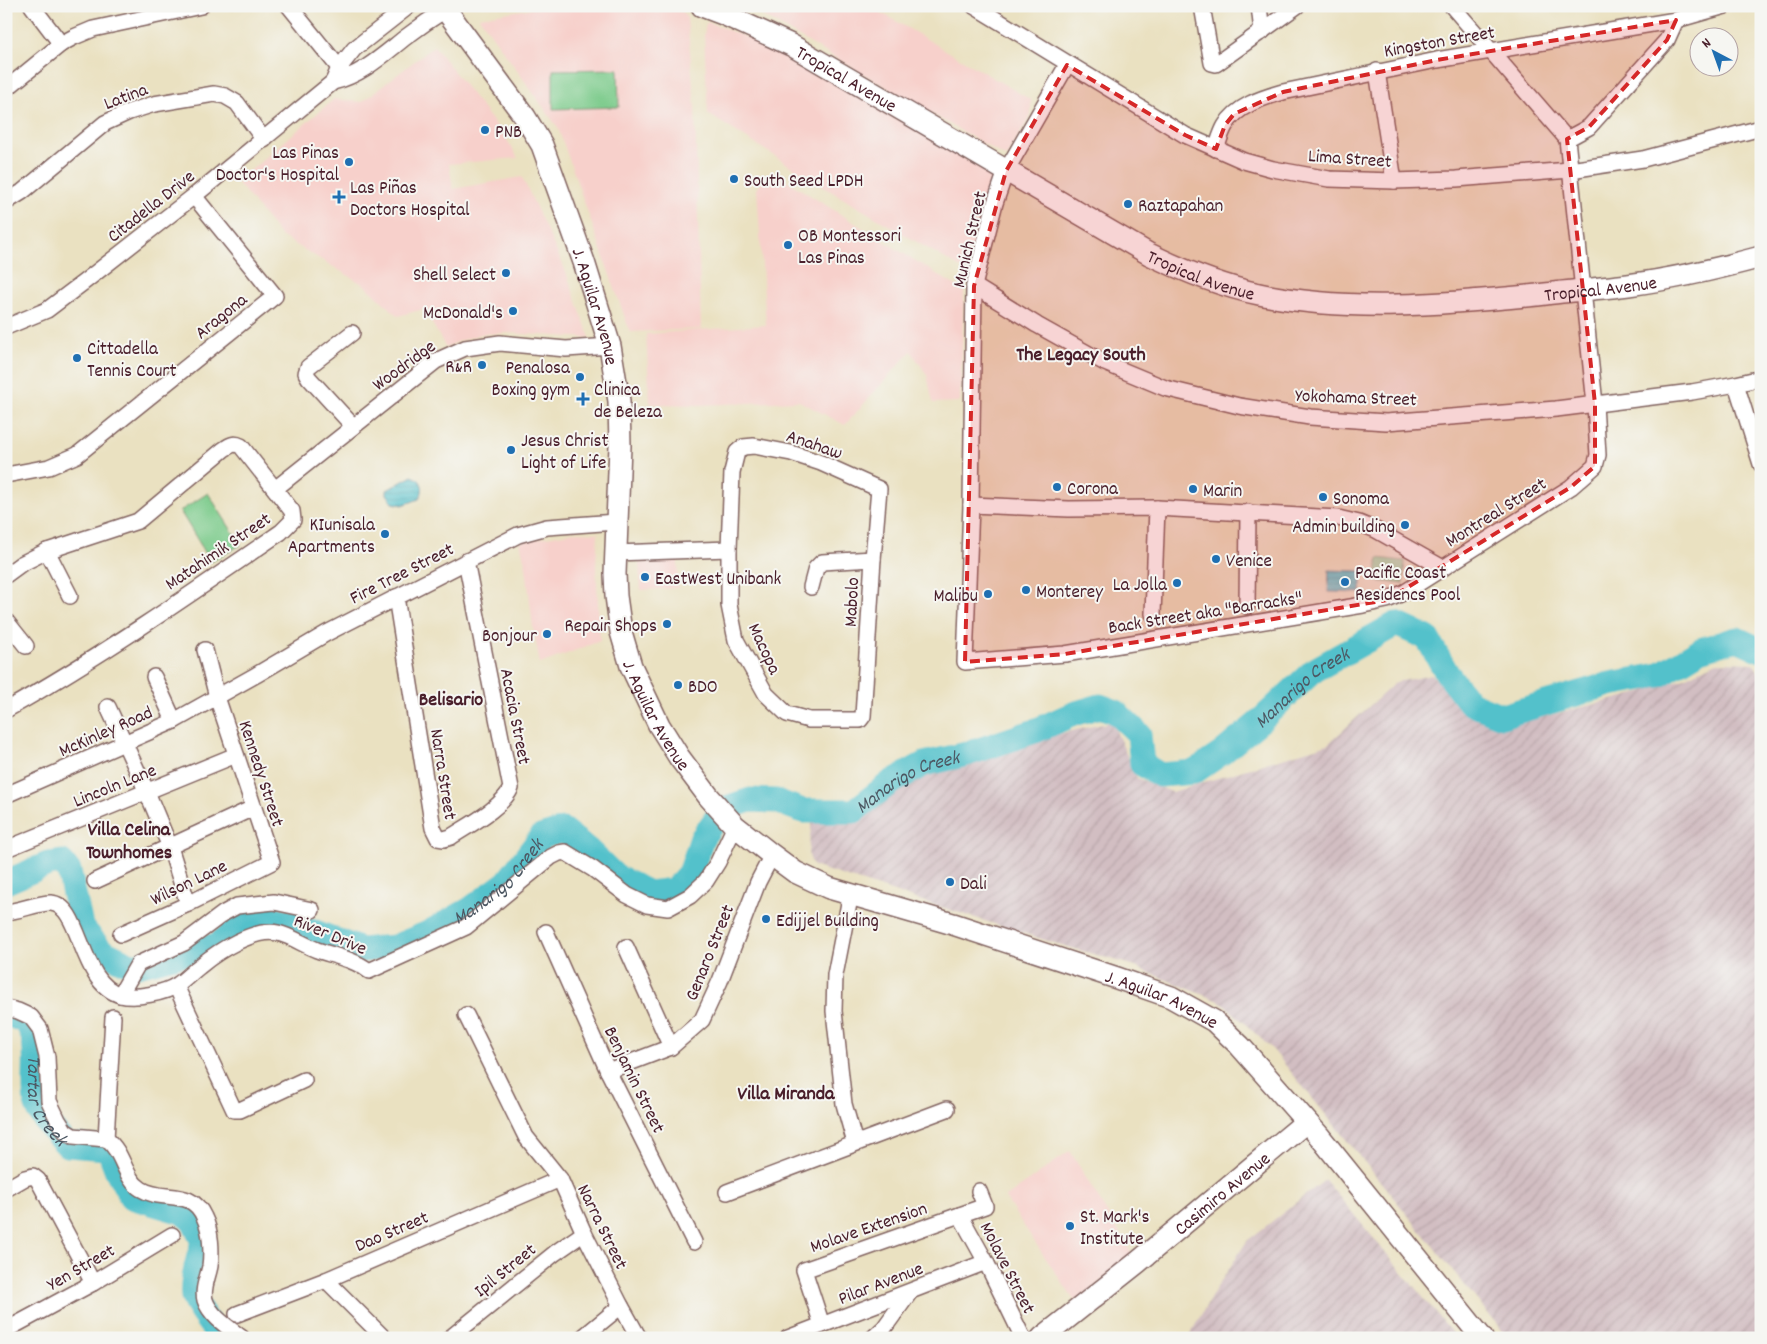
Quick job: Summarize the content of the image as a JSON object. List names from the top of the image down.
{
  "streets": {
    "main road": ["Tropical Avenue", "J. Aguilar Avenue", "Casimiro Avenue"],
    "street": [
      "Kingston Street",
      "Latina",
      "Lima Street",
      "Citadella Drive",
      "Munich Street",
      "Aragona",
      "Woodridge",
      "Yokohama Street",
      "Anahaw",
      "Montreal Street",
      "Matahimik Street",
      "Fire Tree Street",
      "Mabolo",
      "Back Street aka \"Barracks\"",
      "Macopa",
      "Acacia Street",
      "McKinley Road",
      "Kennedy Street",
      "Narra Street",
      "Lincoln Lane",
      "Wilson Lane",
      "River Drive",
      "Genaro Street",
      "Benjamin Street",
      "Molave Extension",
      "Dao Street",
      "Yen Street",
      "Molave Street",
      "Ipil Street",
      "Pilar Avenue"
    ]
  },
  "crossings": [
    ["Kingston Street", "Lima Street"],
    ["Tropical Avenue", "Munich Street"],
    ["Tropical Avenue", "Montreal Street"],
    ["Latina", "Citadella Drive"],
    ["Lima Street", "Munich Street"],
    ["Lima Street", "Montreal Street"],
    ["Citadella Drive", "J. Aguilar Avenue"],
    ["Citadella Drive", "Aragona"],
    ["Munich Street", "Yokohama Street"],
    ["Munich Street", "Montreal Street"],
    ["Munich Street", "Back Street aka \"Barracks\""],
    ["J. Aguilar Avenue", "Woodridge"],
    ["J. Aguilar Avenue", "Fire Tree Street"],
    ["J. Aguilar Avenue", "River Drive"],
    ["J. Aguilar Avenue", "Genaro Street"],
    ["J. Aguilar Avenue", "Casimiro Avenue"],
    ["Woodridge", "Matahimik Street"],
    ["Yokohama Street", "Montreal Street"],
    ["Anahaw", "Mabolo"],
    ["Anahaw", "Macopa"],
    ["Montreal Street", "Back Street aka \"Barracks\""],
    ["Fire Tree Street", "Acacia Street"],
    ["Fire Tree Street", "McKinley Road"],
    ["Fire Tree Street", "Kennedy Street"],
    ["Fire Tree Street", "Narra Street"],
    ["Mabolo", "Macopa"],
    ["Acacia Street", "Narra Street"],
    ["McKinley Road", "Kennedy Street"],
    ["Kennedy Street", "Lincoln Lane"],
    ["Kennedy Street", "Wilson Lane"],
    ["Narra Street", "Dao Street"],
    ["Narra Street", "Ipil Street"],
    ["Genaro Street", "Benjamin Street"],
    ["Molave Extension", "Molave Street"],
    ["Molave Extension", "Pilar Avenue"],
    ["Molave Street", "Pilar Avenue"]
  ],
  "districts": [
    "The Legacy South",
    "Belisario",
    "Villa Celina Townhomes",
    "Villa Miranda"
  ],
  "water": ["Manarigo Creek", "Tartar Creek"],
  "places": {
    "other": [
      "PNB",
      "Las Pinas Doctor's Hospital",
      "South Seed LPDH",
      "Raztapahan",
      "OB Montessori Las Pinas",
      "Shell Select",
      "McDonald's",
      "Cittadella Tennis Court",
      "R&R",
      "Penalosa Boxing gym",
      "Jesus Christ Light of Life",
      "Corona",
      "Marin",
      "Sonoma",
      "Admin building",
      "KIunisala Apartments",
      "Venice",
      "EastWest Unibank",
      "Pacific Coast Residencs Pool",
      "La Jolla",
      "Monterey",
      "Malibu",
      "Repair Shops",
      "Bonjour",
      "BDO",
      "Dali",
      "Edijjel Building",
      "St. Mark's Institute"
    ],
    "health": ["Las Piñas Doctors Hospital", "Clinica de Beleza"]
  },
  "north": "top left"
}
